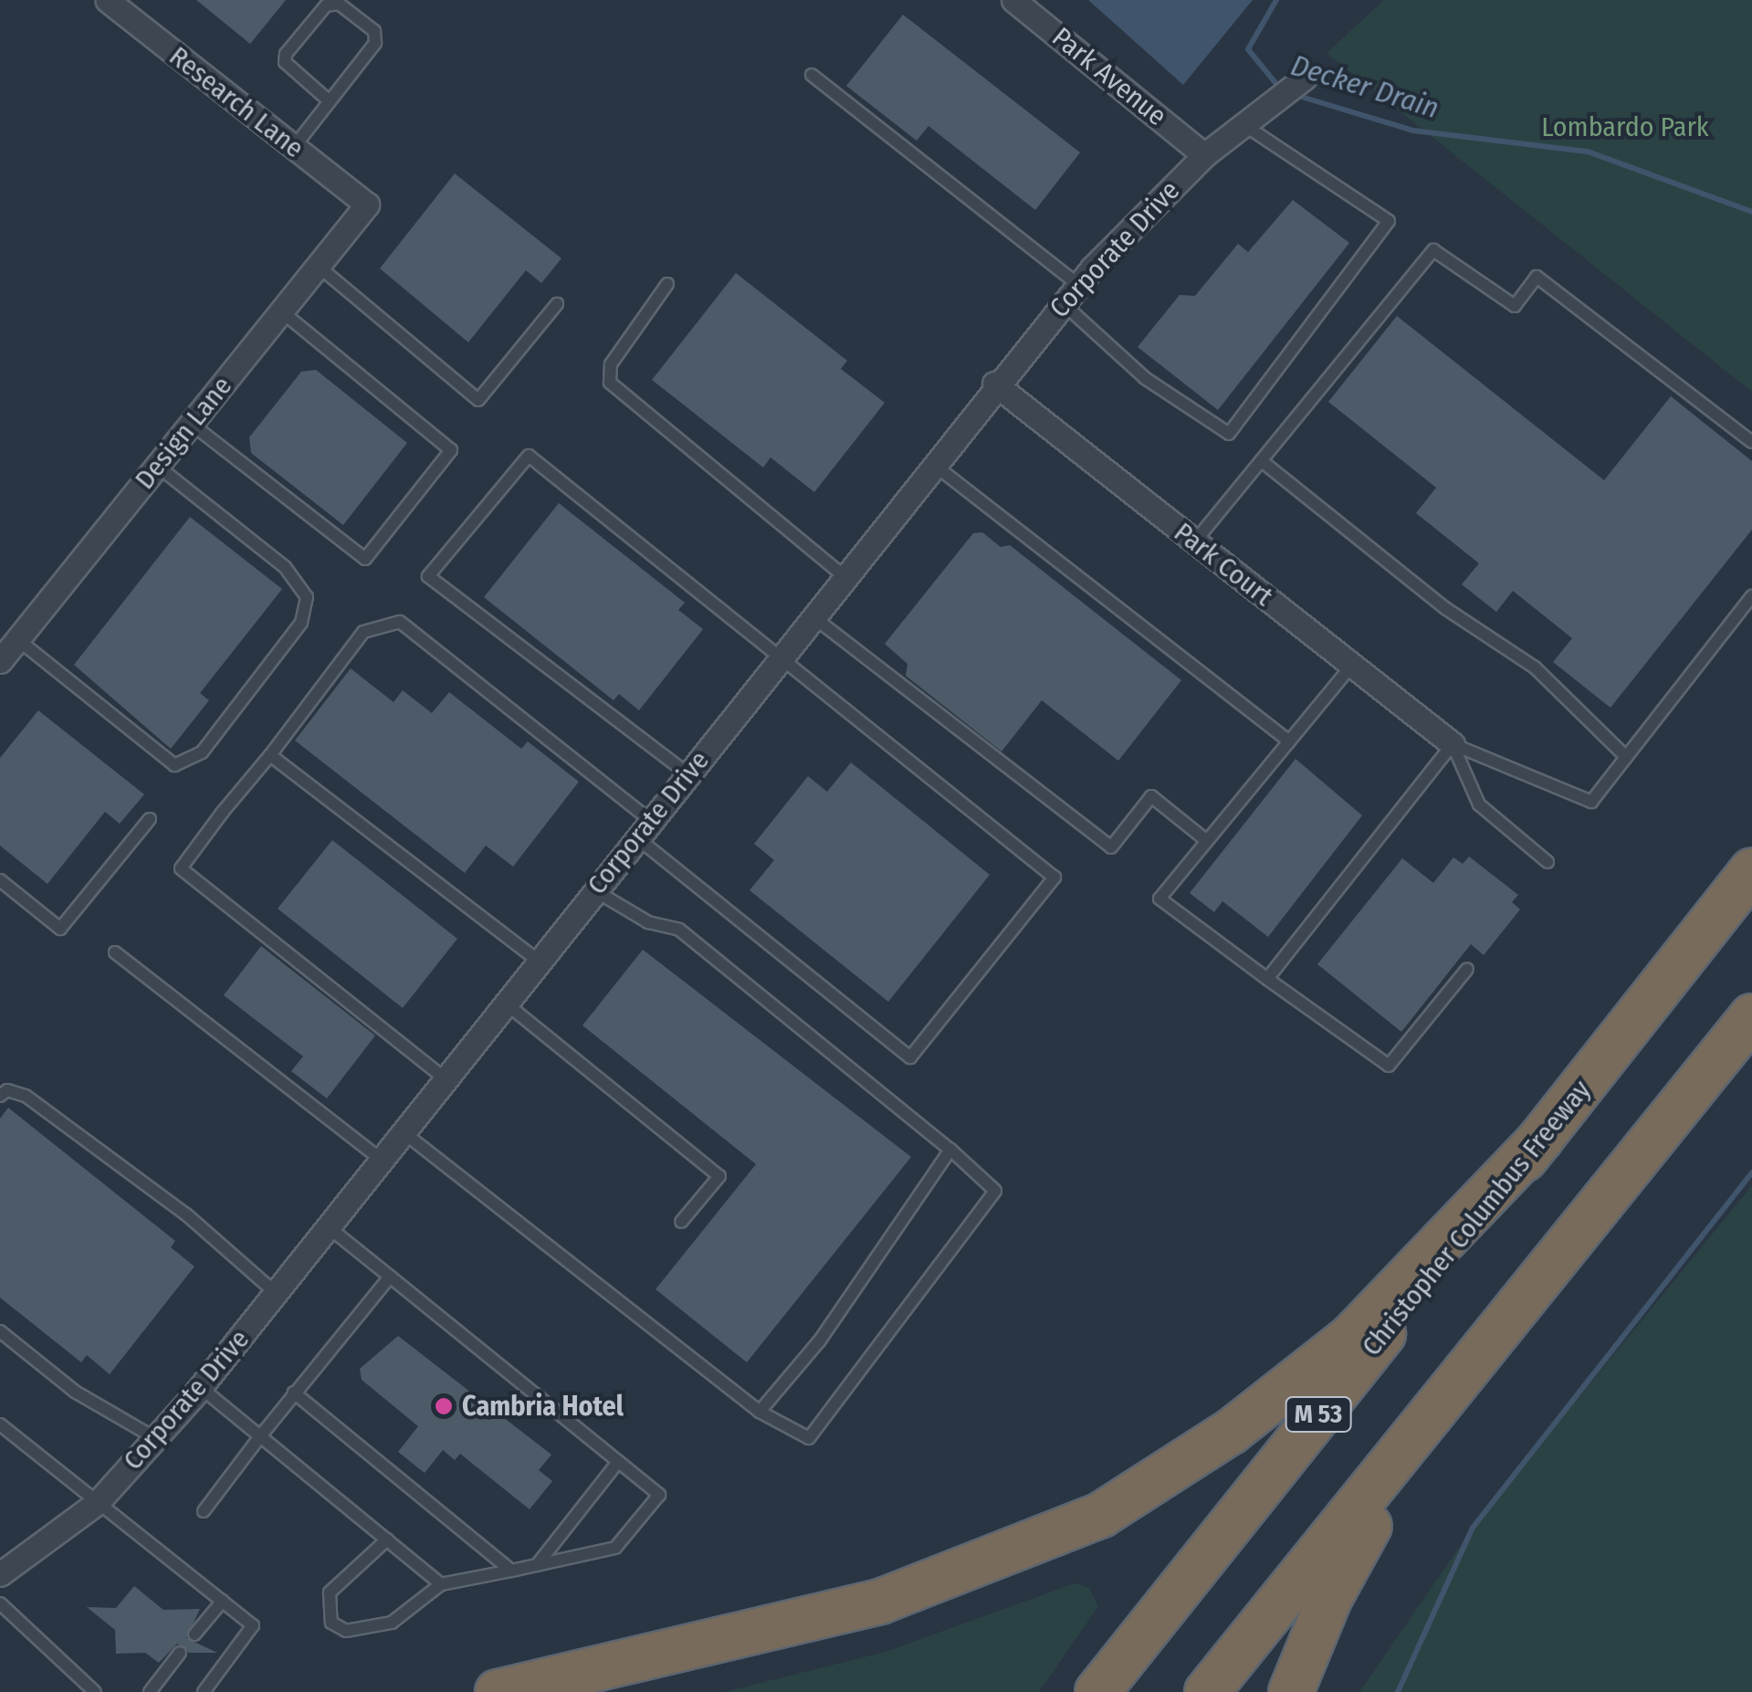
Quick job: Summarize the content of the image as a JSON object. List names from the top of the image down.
{
  "streets": {
    "highway": ["Christopher Columbus Freeway", "M 53"],
    "street": [
      "Park Avenue",
      "Research Lane",
      "Corporate Drive",
      "Design Lane",
      "Park Court"
    ]
  },
  "crossings": [
    ["Park Avenue", "Corporate Drive"],
    ["Research Lane", "Design Lane"],
    ["Corporate Drive", "Park Court"]
  ],
  "water": ["Decker Drain"],
  "parks": ["Lombardo Park"],
  "places": ["Cambria Hotel"]
}
